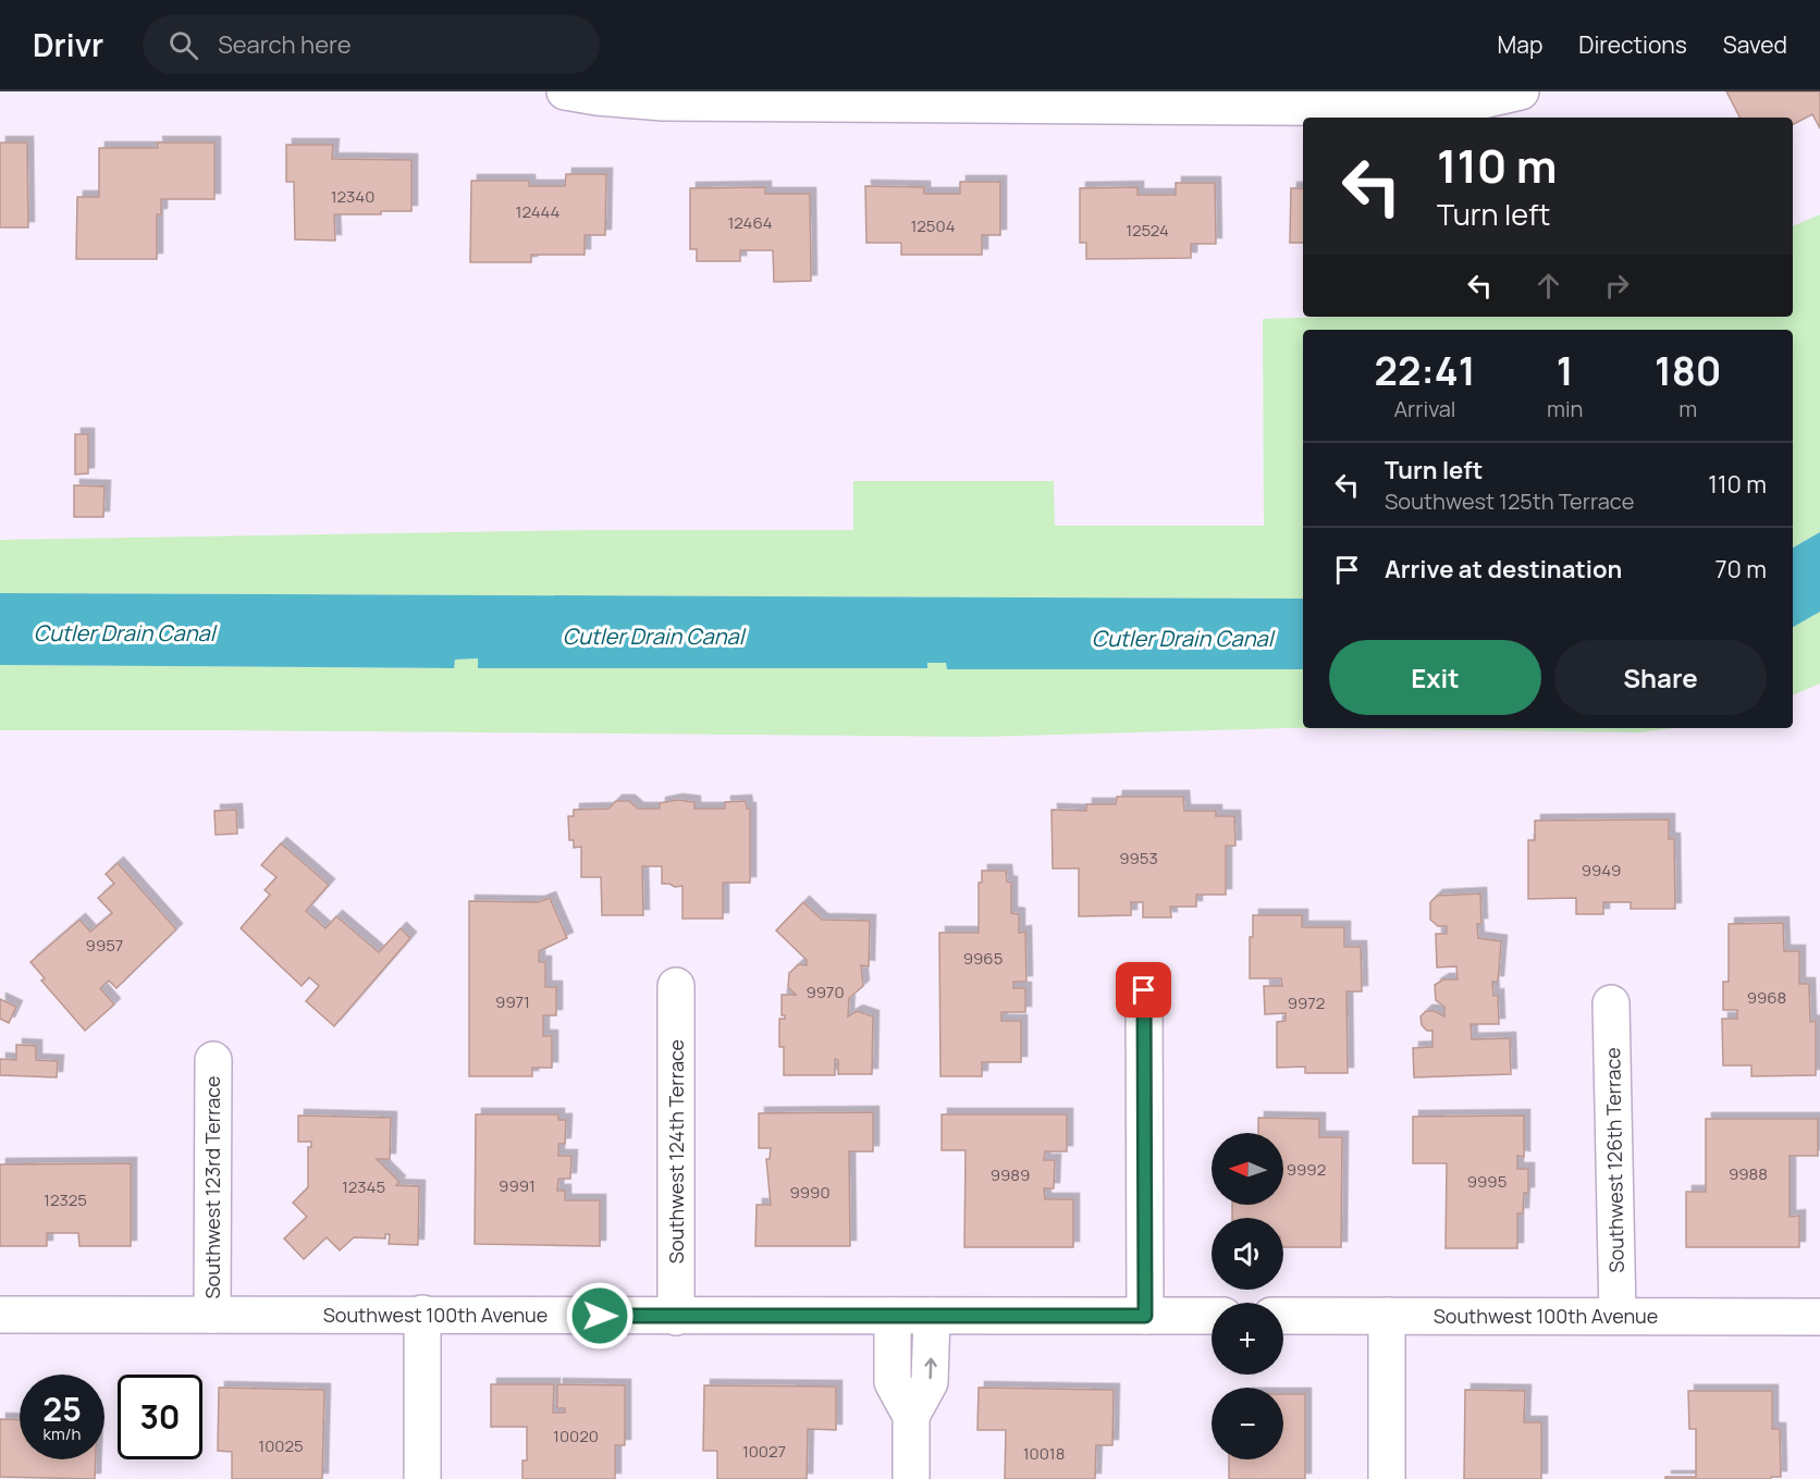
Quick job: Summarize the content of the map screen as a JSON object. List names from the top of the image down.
{
  "streets": {
    "street": [
      "Southwest 124th Terrace",
      "Southwest 126th Terrace",
      "Southwest 123rd Terrace",
      "Southwest 100th Avenue"
    ]
  },
  "crossings": [
    ["Southwest 124th Terrace", "Southwest 100th Avenue"],
    ["Southwest 126th Terrace", "Southwest 100th Avenue"],
    ["Southwest 123rd Terrace", "Southwest 100th Avenue"]
  ],
  "water": ["Cutler Drain Canal"],
  "house_numbers": [
    "12340",
    "12444",
    "12464",
    "12504",
    "12524",
    "9953",
    "9949",
    "9957",
    "9965",
    "9970",
    "9968",
    "9971",
    "9972",
    "9992",
    "9988",
    "9989",
    "9995",
    "9991",
    "12345",
    "9990",
    "12325",
    "10020",
    "10025",
    "10027",
    "10018"
  ],
  "north": "left",
  "page": {
    "header": "Drivr",
    "search": "Search here",
    "nav": ["Map", "Directions", "Saved"],
    "turn": ["110 m", "Turn left"],
    "eta": [
      "22:41",
      "Arrival",
      "1",
      "min",
      "180",
      "m"
    ],
    "list": [
      {
        "name": "Turn left",
        "note": "Southwest 125th Terrace",
        "value": "110 m"
      },
      {
        "name": "Arrive at destination",
        "value": "70 m"
      }
    ],
    "buttons": ["Exit", "Share"],
    "map_buttons": ["+", "−"],
    "speed": "25 km/h",
    "limit": "30"
  }
}
